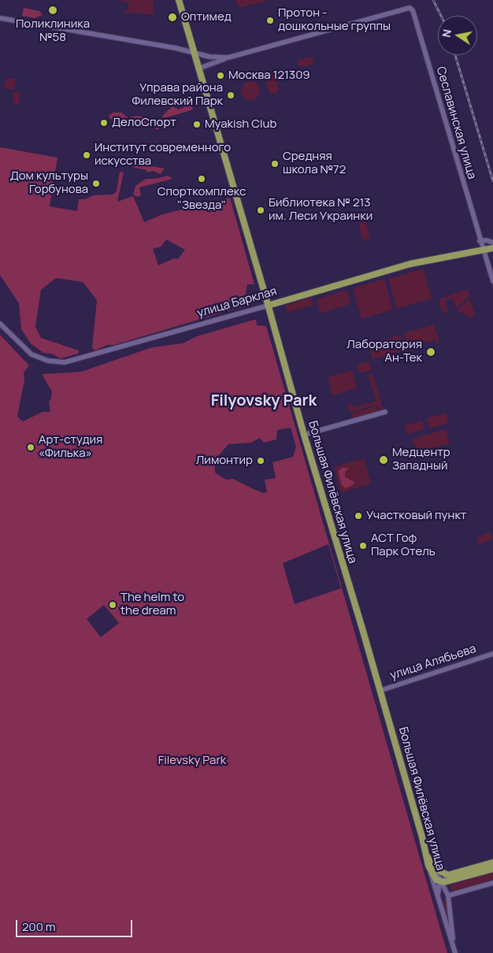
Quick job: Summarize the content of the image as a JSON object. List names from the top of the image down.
{
  "streets": {
    "main road": ["улица Барклая", "Большая Филёвская улица"],
    "street": ["Сеславинская улица", "улица Алябьева"]
  },
  "crossings": [
    ["Сеславинская улица", "улица Барклая"],
    ["улица Барклая", "Большая Филёвская улица"],
    ["Большая Филёвская улица", "улица Алябьева"]
  ],
  "districts": ["Filyovsky Park"],
  "parks": ["Filevsky Park"],
  "places": [
    "Поликлиника №58",
    "Оптимед",
    "Протон - дошкольные группы",
    "Москва 121309",
    "Управа района Филевский Парк",
    "ДелоСпорт",
    "Myakish Club",
    "Институт современного искусства",
    "Средняя школа №72",
    "Спорткомплекс \"Звезда\"",
    "Дом культуры Горбунова",
    "Библиотека № 213 им. Леси Украинки",
    "Лаборатория Ан-Тек",
    "Арт-студия «Филька»",
    "Медцентр Западный",
    "Лимонтир",
    "Участковый пункт",
    "АСТ Гоф Парк Отель",
    "The helm to the dream"
  ],
  "scale_bar": "200 m",
  "north": "left"
}
